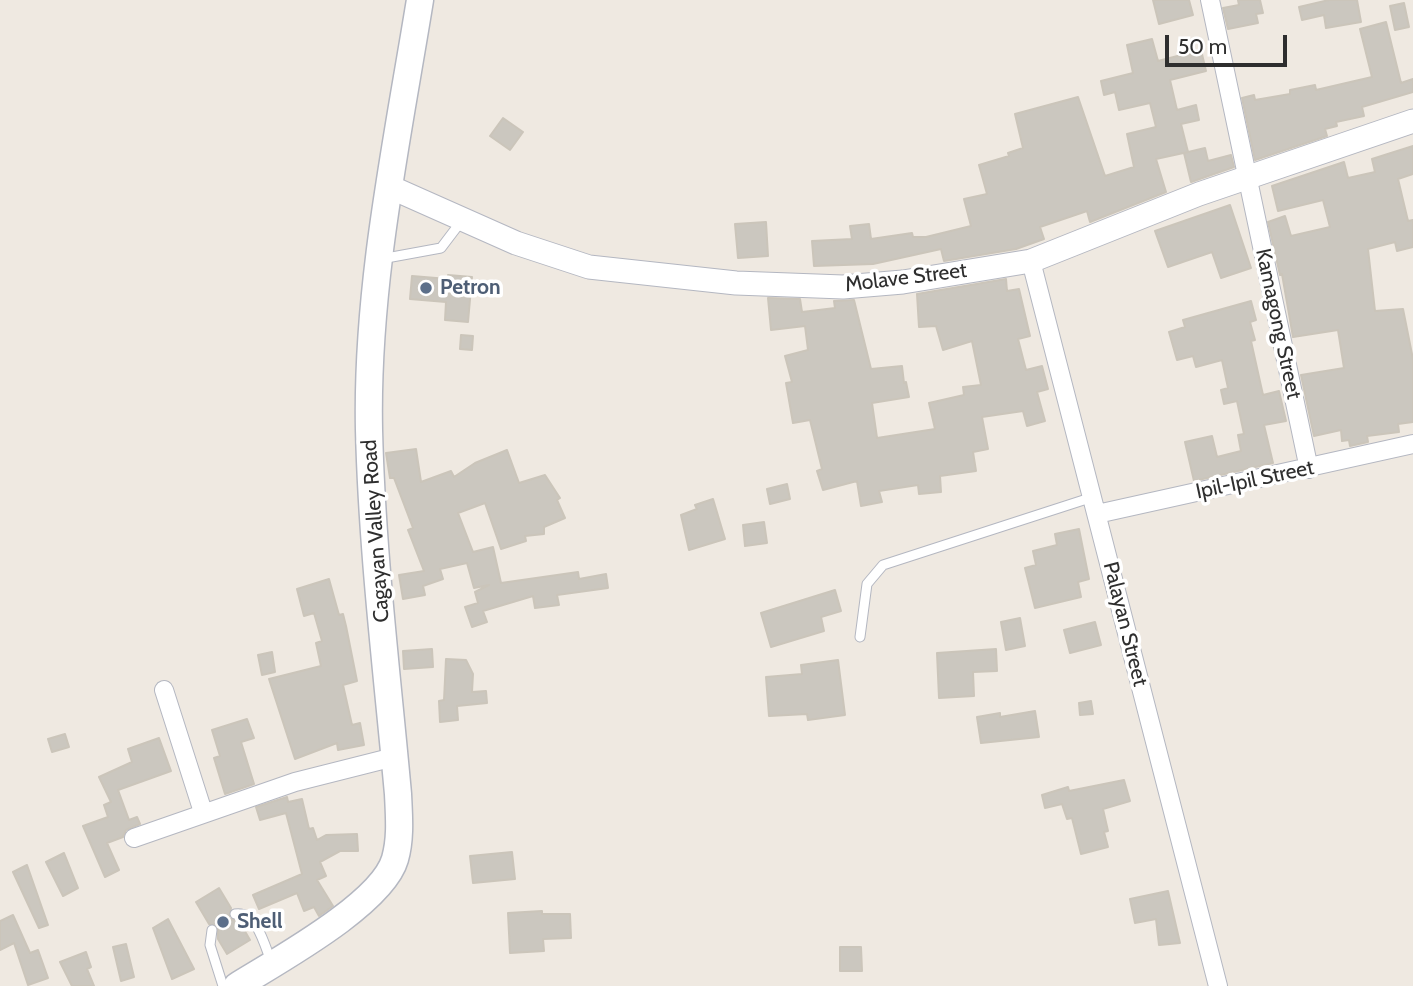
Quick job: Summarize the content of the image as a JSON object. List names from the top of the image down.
{
  "streets": {
    "main road": ["Cagayan Valley Road"],
    "street": [
      "Molave Street",
      "Kamagong Street",
      "Ipil-Ipil Street",
      "Palayan Street"
    ]
  },
  "crossings": [
    ["Molave Street", "Kamagong Street"],
    ["Molave Street", "Cagayan Valley Road"],
    ["Molave Street", "Palayan Street"],
    ["Kamagong Street", "Ipil-Ipil Street"],
    ["Ipil-Ipil Street", "Palayan Street"]
  ],
  "places": ["Petron", "Shell"],
  "scale_bar": "50 m"
}
